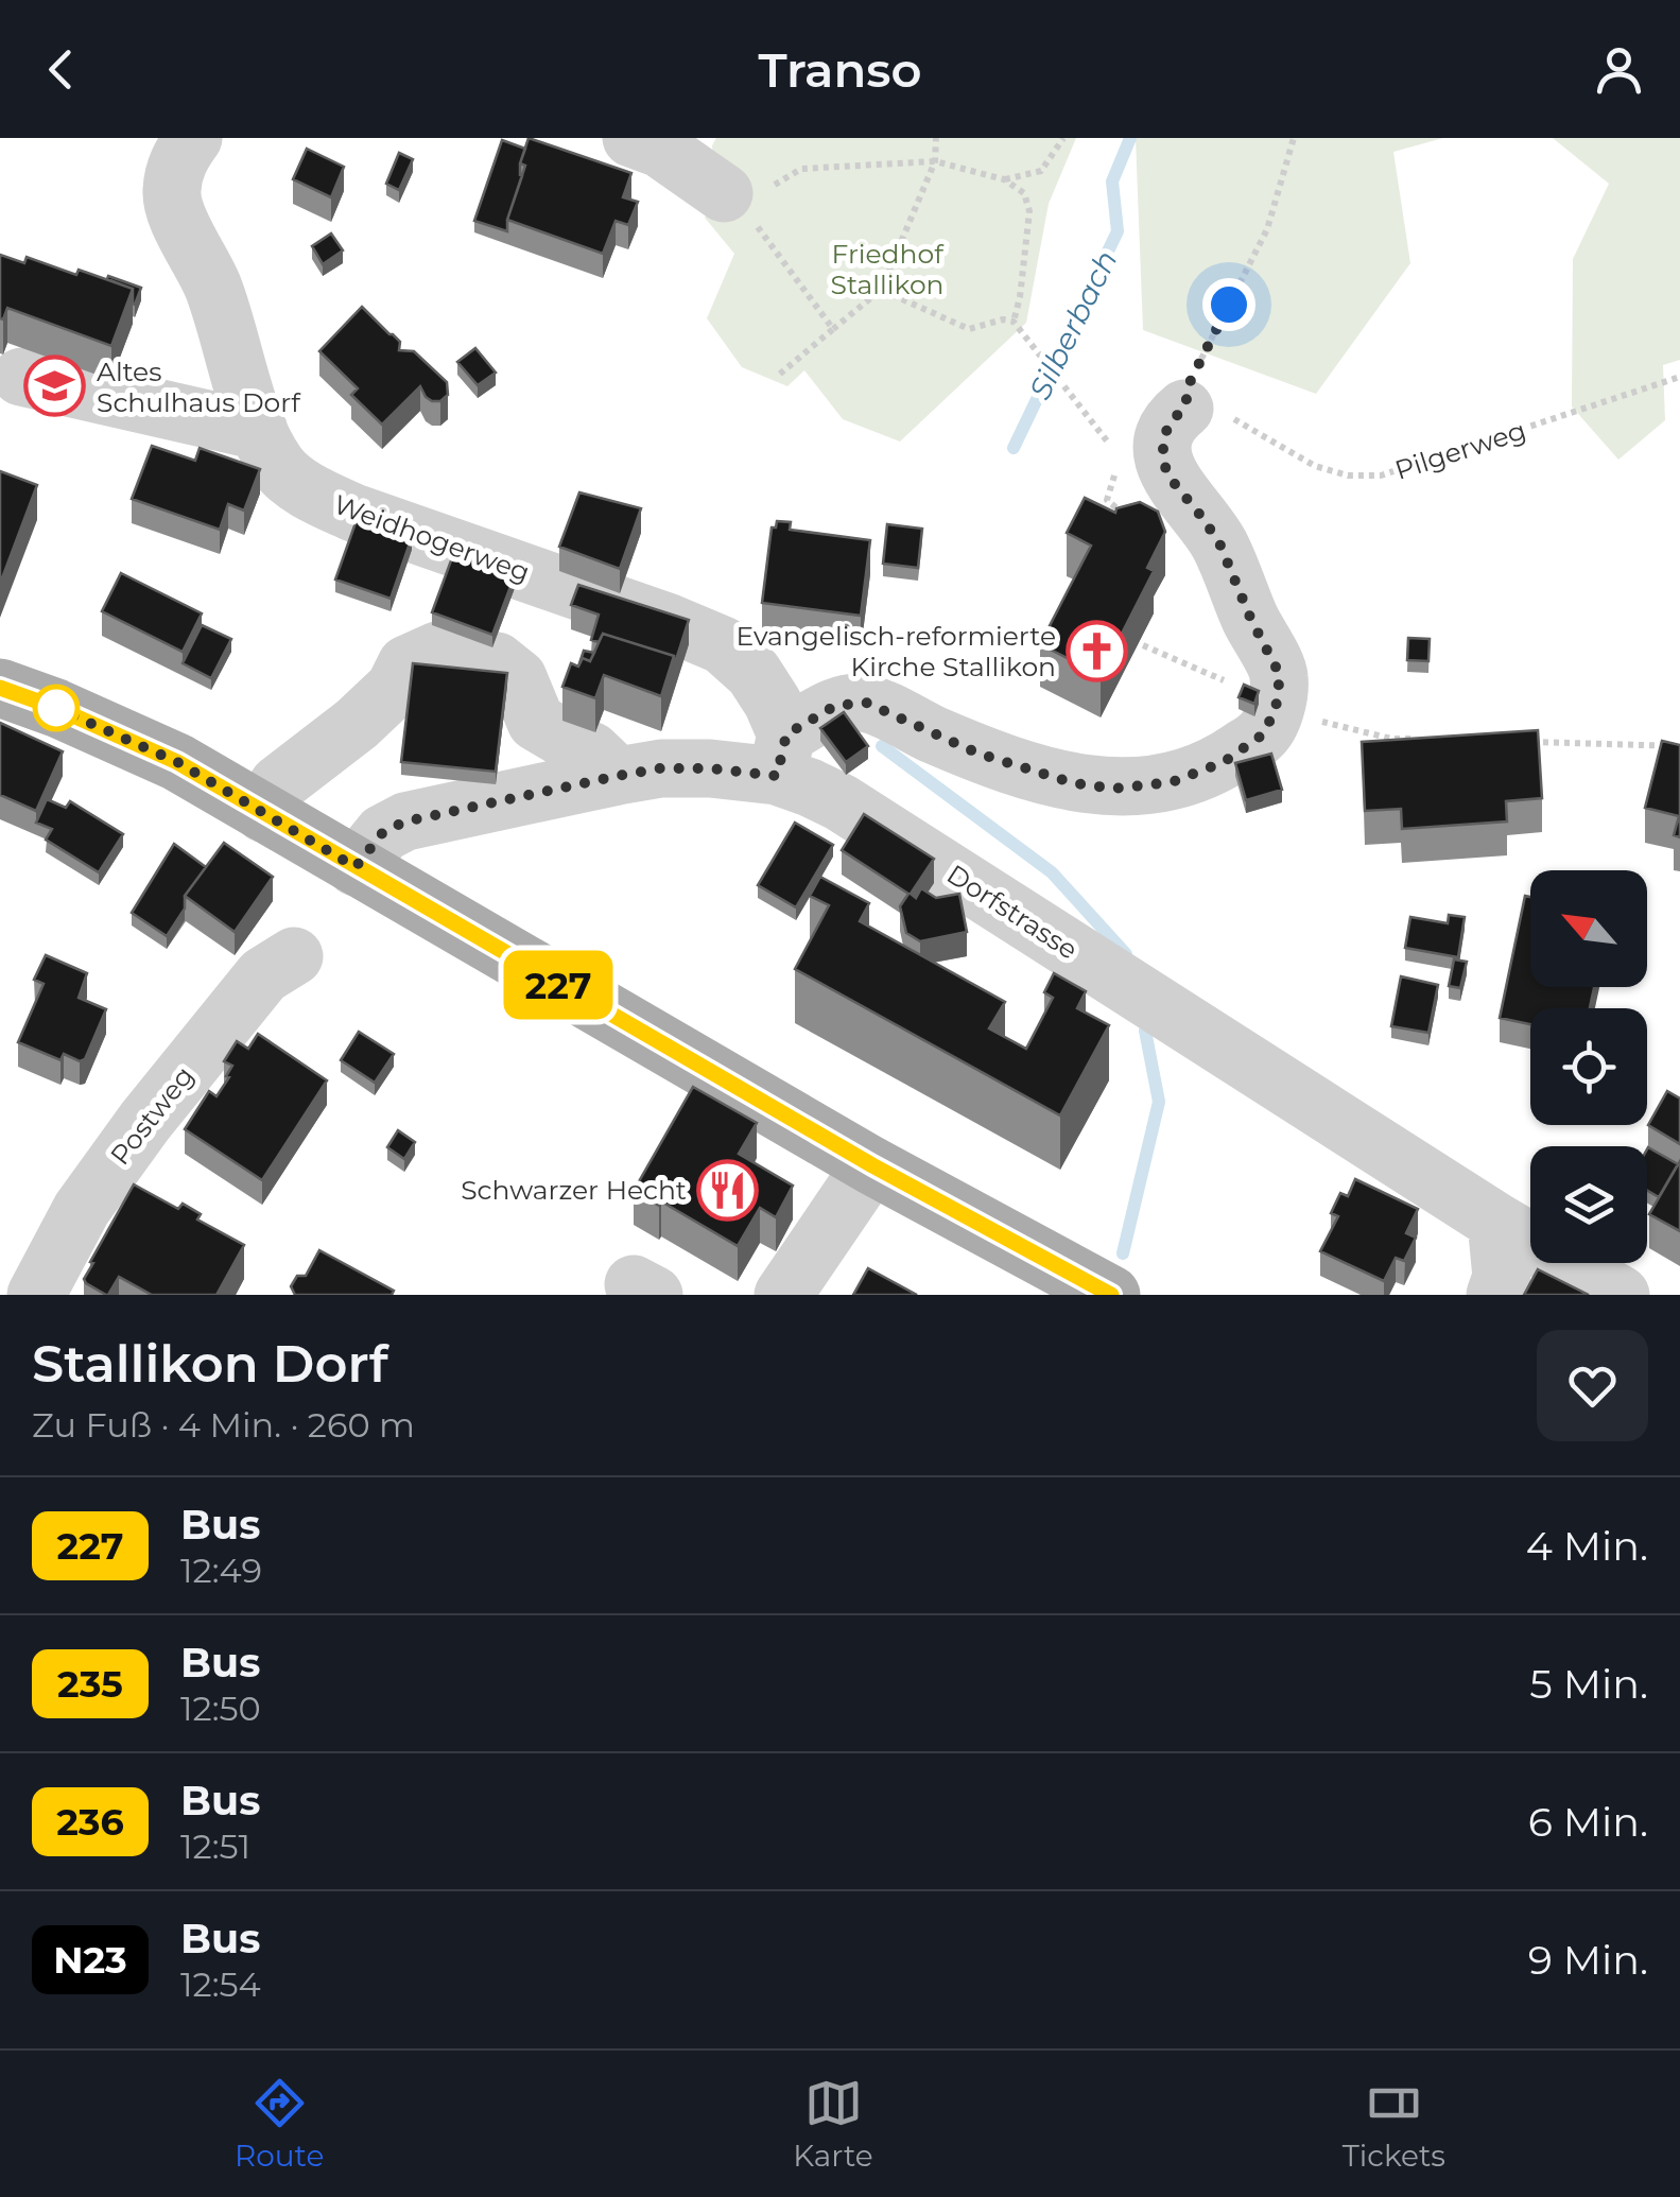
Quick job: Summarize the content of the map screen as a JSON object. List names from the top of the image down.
{
  "streets": {
    "street": ["Weidhogerweg", "Dorfstrasse", "Postweg"],
    "path": ["Pilgerweg"]
  },
  "crossings": [
    ["Weidhogerweg", "Dorfstrasse"]
  ],
  "water": ["Silberbach"],
  "parks": ["Friedhof Stallikon"],
  "places": {
    "school or university": ["Altes Schulhaus Dorf"],
    "church": ["Evangelisch-reformierte Kirche Stallikon"],
    "restaurant": ["Schwarzer Hecht"]
  },
  "lines": ["bus line 227"],
  "north": "top left",
  "page": {
    "header": "Transo",
    "on_map": "227",
    "heading": ["Stallikon Dorf", "Zu Fuß · 4 Min. · 260 m"],
    "list": [
      {
        "mark": "227",
        "name": "Bus",
        "note": "12:49",
        "value": "4 Min."
      },
      {
        "mark": "235",
        "name": "Bus",
        "note": "12:50",
        "value": "5 Min."
      },
      {
        "mark": "236",
        "name": "Bus",
        "note": "12:51",
        "value": "6 Min."
      },
      {
        "mark": "N23",
        "name": "Bus",
        "note": "12:54",
        "value": "9 Min."
      }
    ],
    "tabs": ["Route", "Karte", "Tickets"]
  }
}
